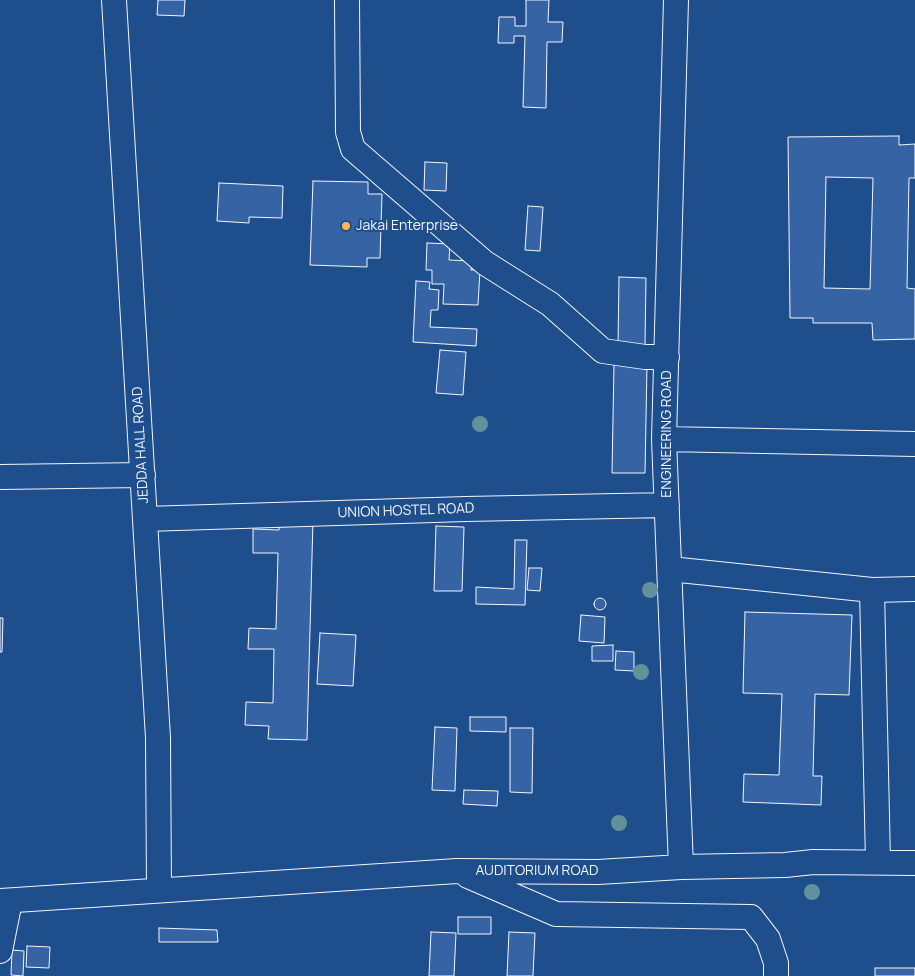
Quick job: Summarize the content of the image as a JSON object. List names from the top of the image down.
{
  "streets": {
    "street": [
      "ENGINEERING ROAD",
      "JEDDA HALL ROAD",
      "UNION HOSTEL ROAD",
      "AUDITORIUM ROAD"
    ]
  },
  "crossings": [
    ["ENGINEERING ROAD", "UNION HOSTEL ROAD"],
    ["ENGINEERING ROAD", "AUDITORIUM ROAD"],
    ["JEDDA HALL ROAD", "UNION HOSTEL ROAD"],
    ["JEDDA HALL ROAD", "AUDITORIUM ROAD"]
  ],
  "places": ["Jakai Enterprise"]
}
